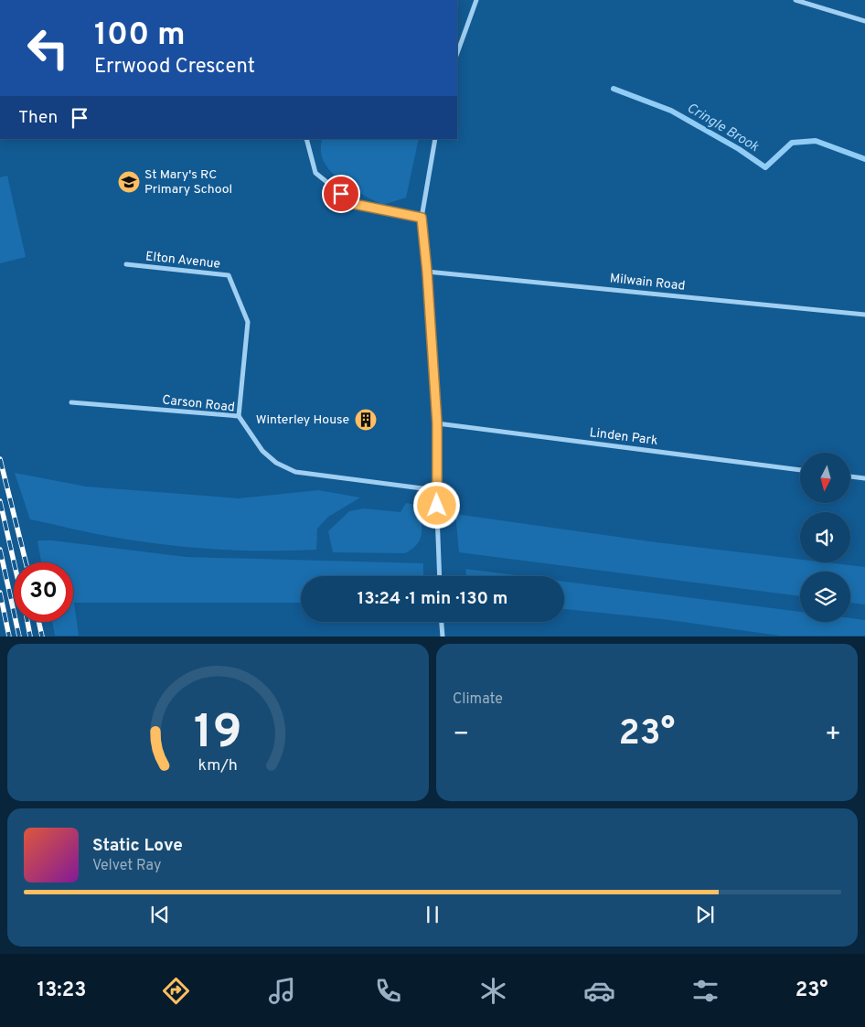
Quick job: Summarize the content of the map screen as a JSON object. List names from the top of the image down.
{
  "streets": {
    "street": [
      "Elton Avenue",
      "Milwain Road",
      "Carson Road",
      "Linden Park"
    ]
  },
  "crossings": [
    ["Elton Avenue", "Carson Road"]
  ],
  "water": ["Cringle Brook"],
  "places": {
    "school or university": ["St Mary's RC Primary School"],
    "building": ["Winterley House"]
  },
  "north": "bottom",
  "page": {
    "turn": ["100 m", "Errwood Crescent"],
    "then": "Then",
    "limit": "30",
    "trip": "13:24 · 1 min · 130 m",
    "tile": "Climate",
    "heat": ["−", "23°", "+"],
    "song": ["Static Love", "Velvet Ray"],
    "tabs": ["13:23", "23°"],
    "gauge": ["19", "km/h"]
  }
}
